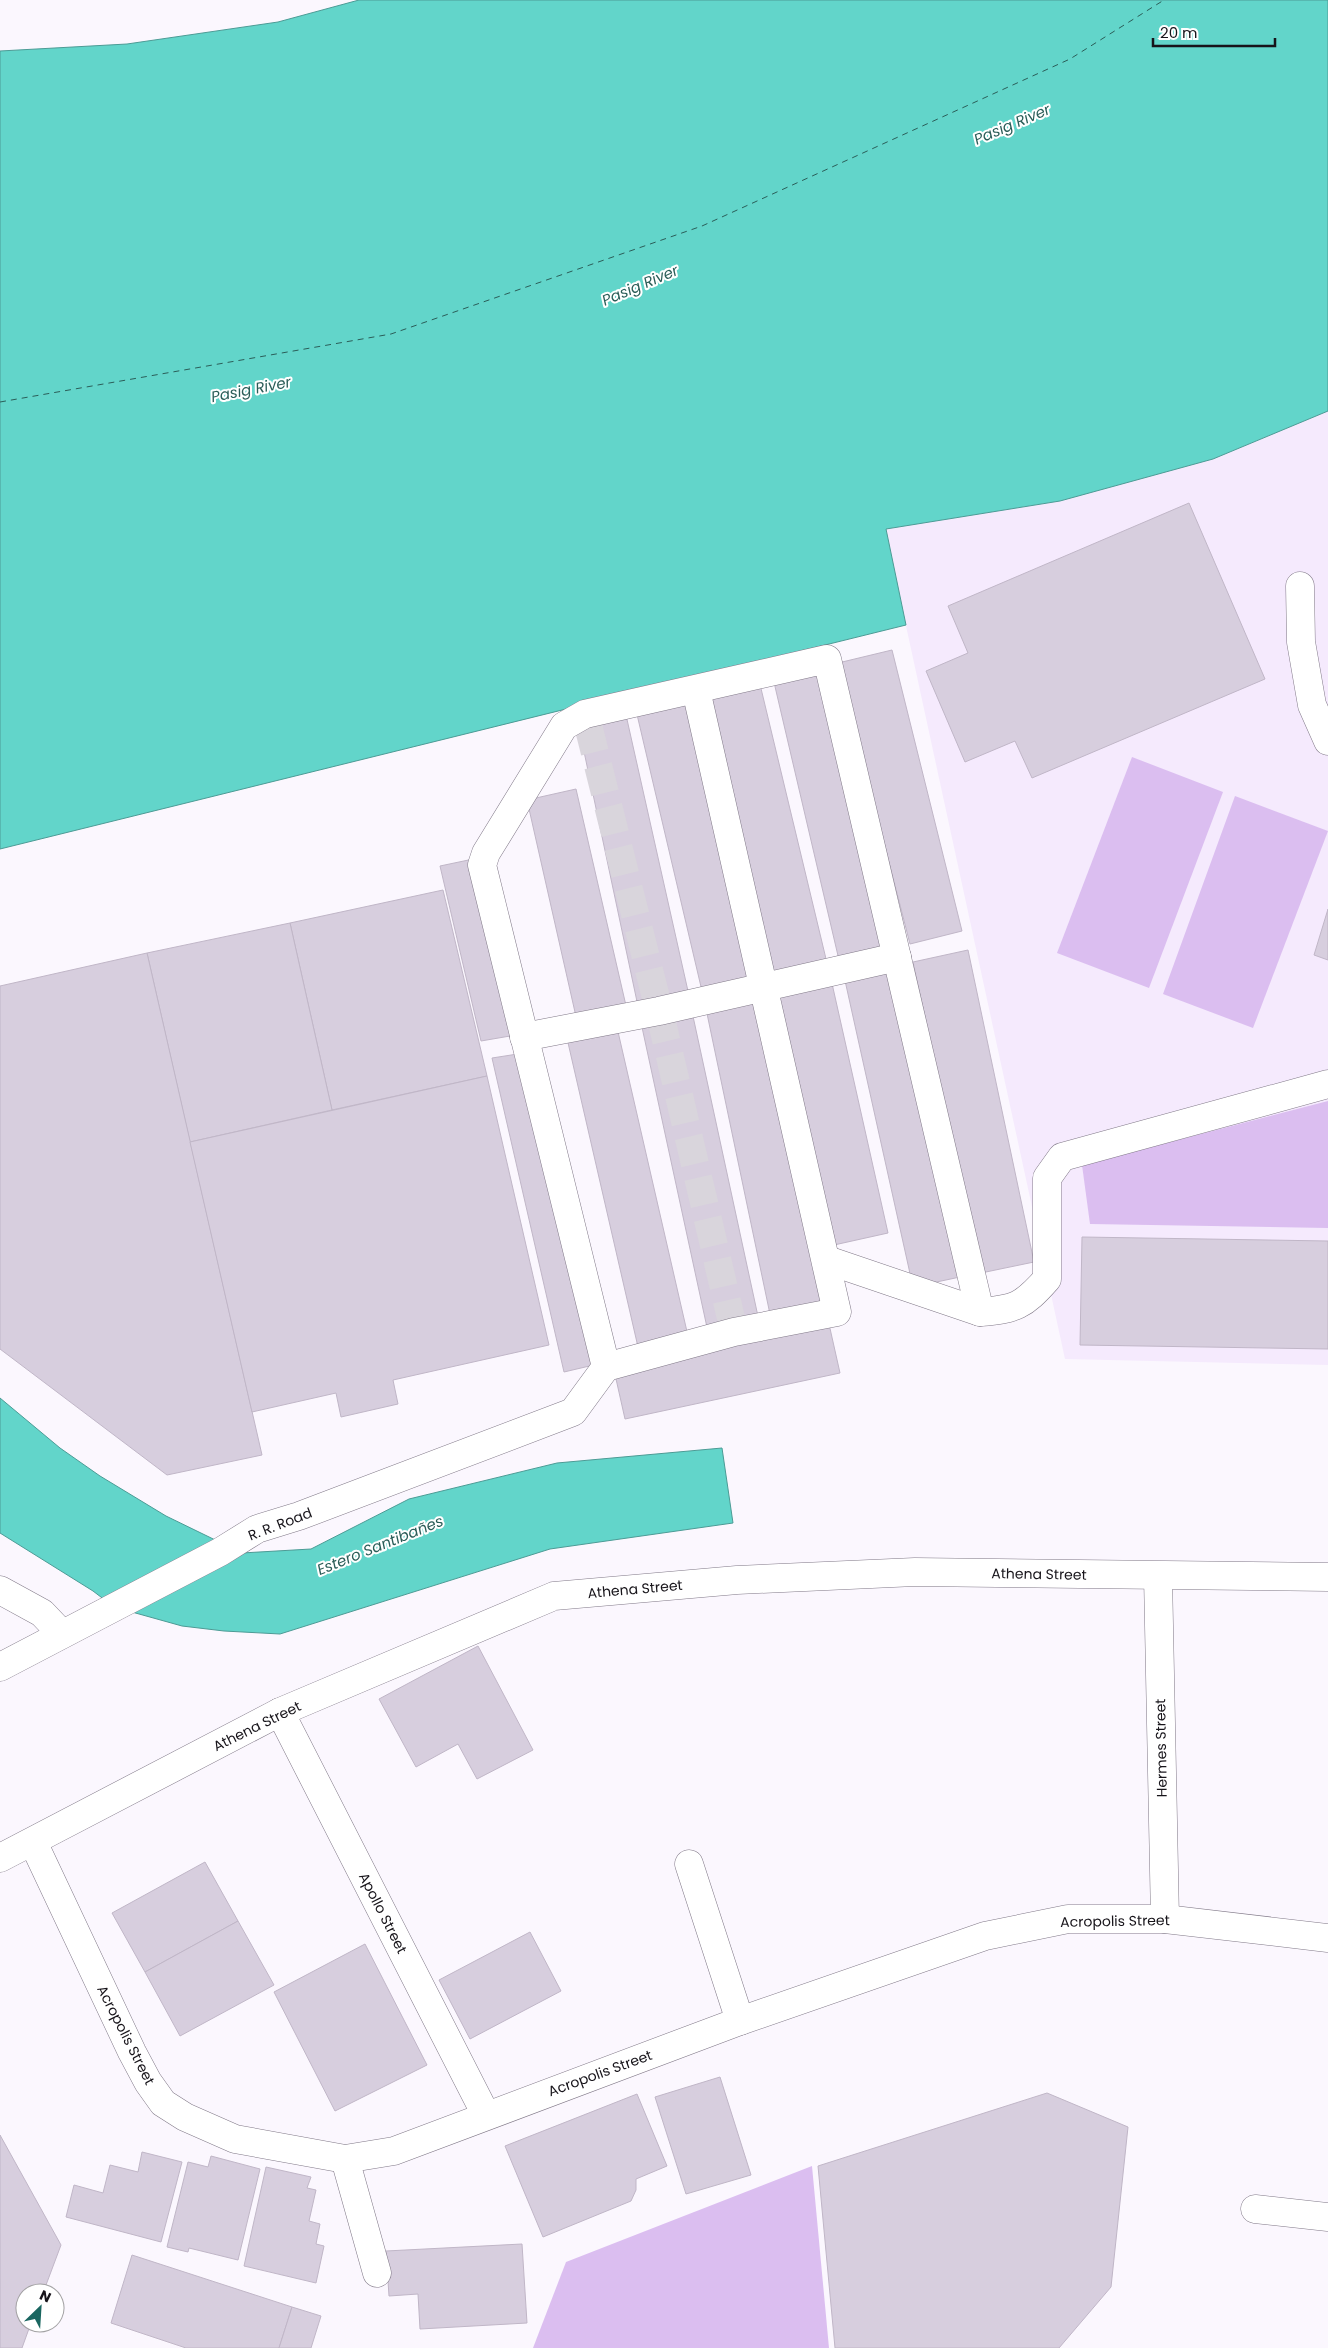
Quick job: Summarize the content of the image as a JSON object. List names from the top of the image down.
{
  "streets": {
    "street": [
      "R. R. Road",
      "Athena Street",
      "Hermes Street",
      "Apollo Street",
      "Acropolis Street"
    ]
  },
  "crossings": [
    ["Athena Street", "Hermes Street"],
    ["Athena Street", "Apollo Street"],
    ["Athena Street", "Acropolis Street"],
    ["Hermes Street", "Acropolis Street"],
    ["Apollo Street", "Acropolis Street"]
  ],
  "water": ["Pasig River", "Estero Santibañes"],
  "scale_bar": "20 m",
  "north": "top right"
}
